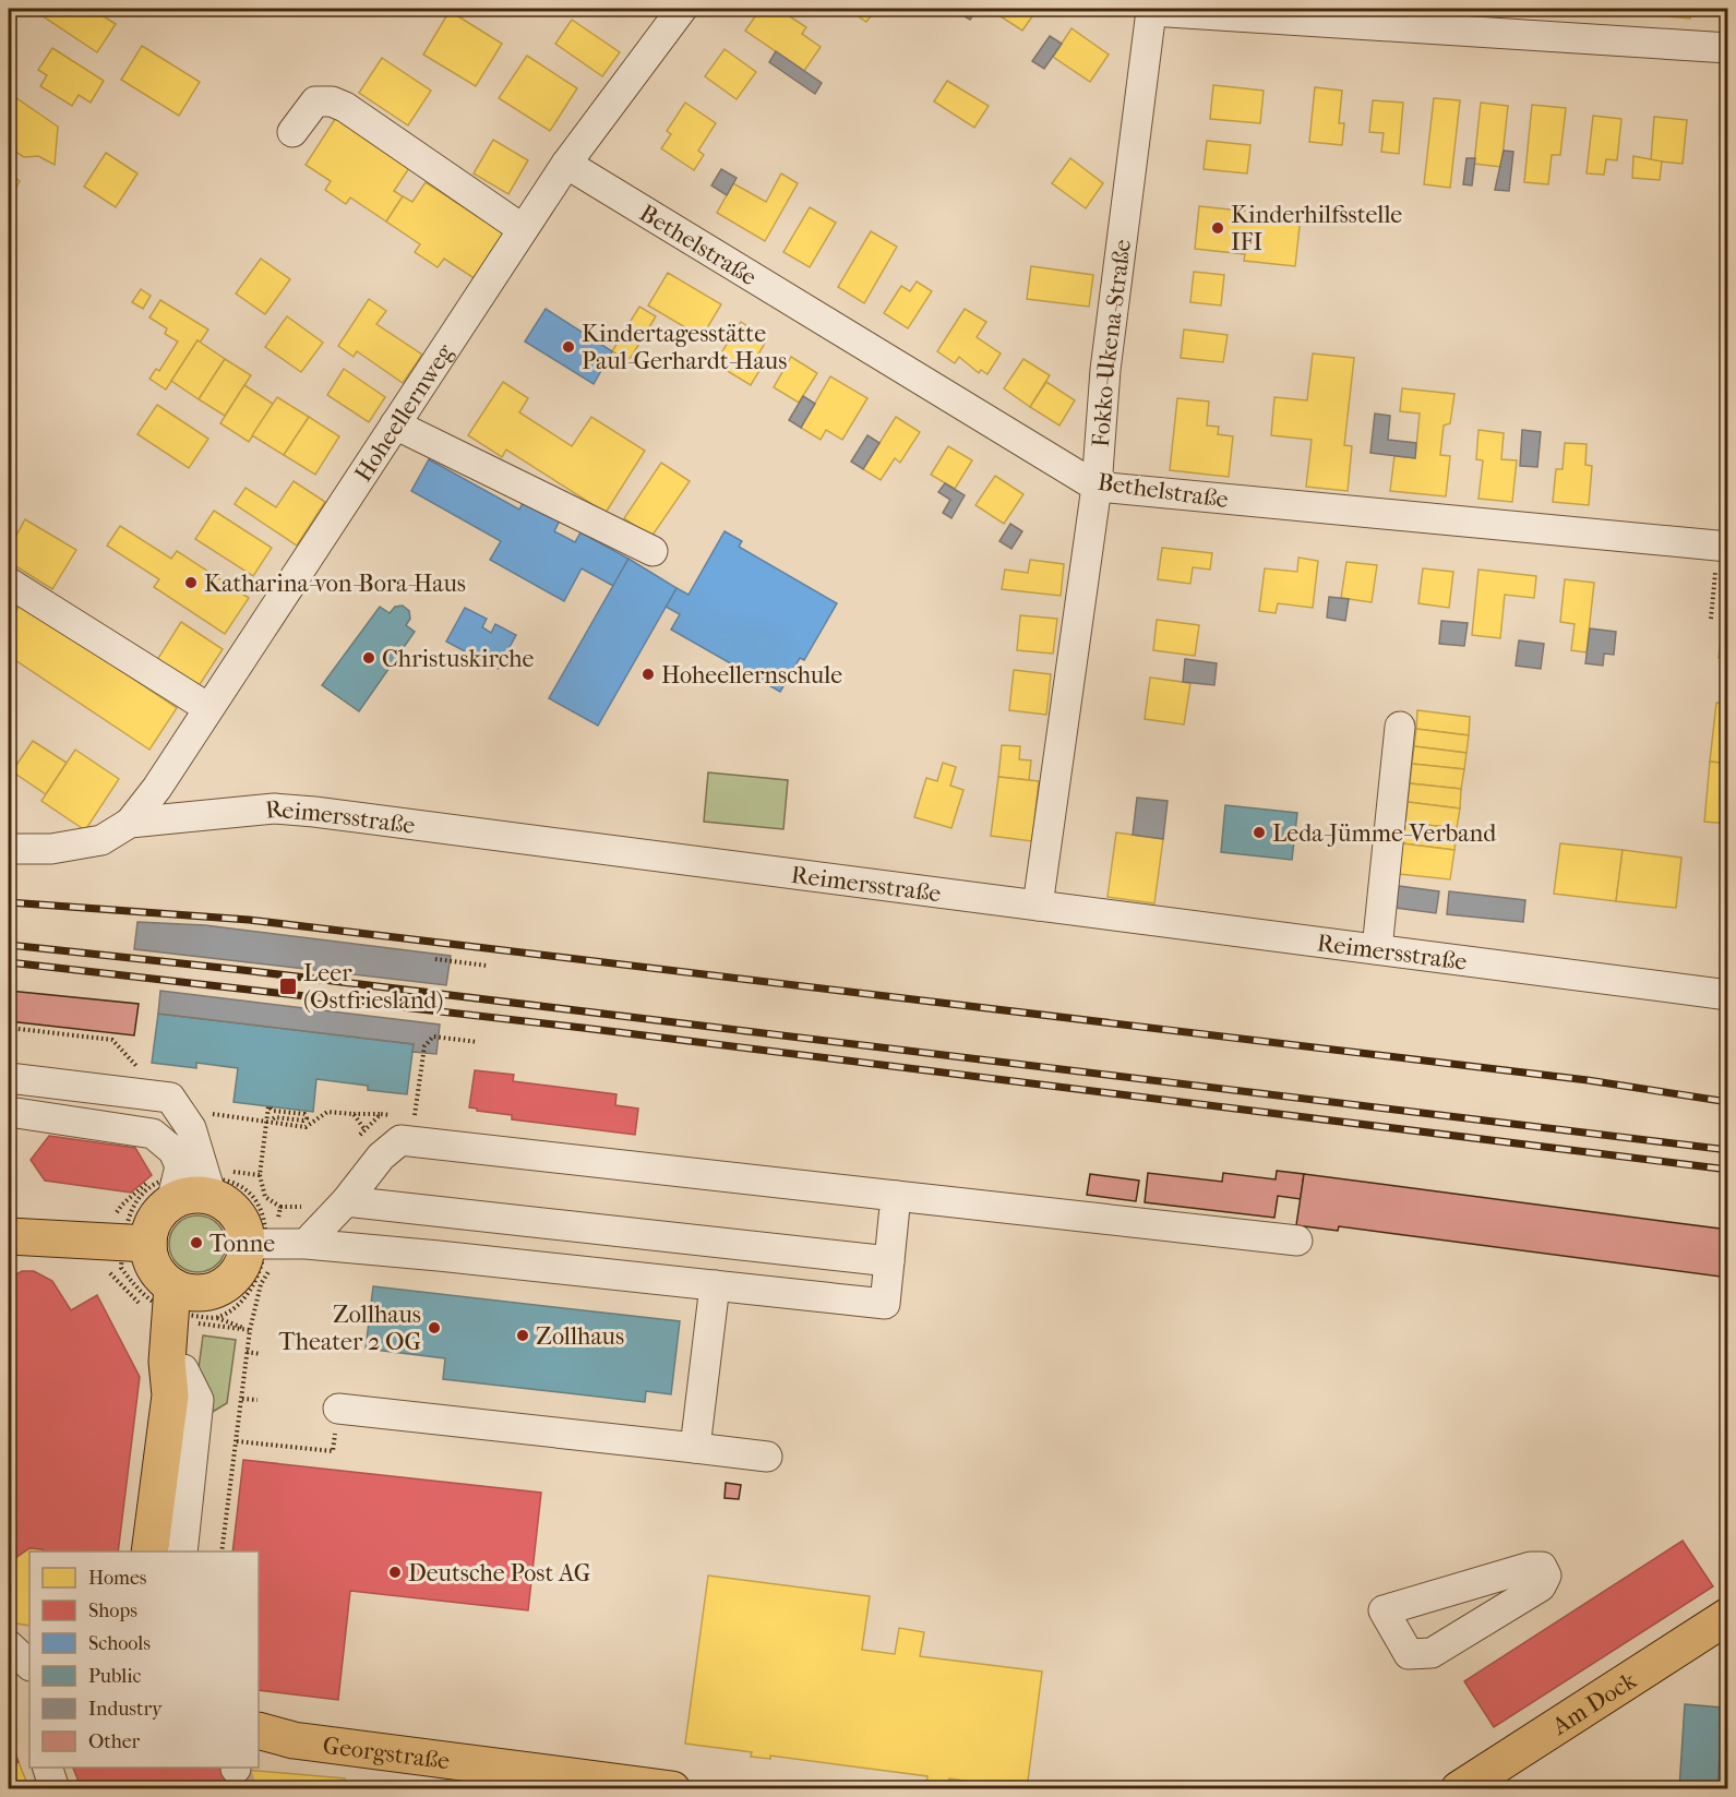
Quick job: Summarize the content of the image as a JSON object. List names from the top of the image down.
{
  "streets": {
    "main road": ["Am Dock", "Georgstraße"],
    "street": [
      "Bethelstraße",
      "Fokko-Ukena-Straße",
      "Hoheellernweg",
      "Reimersstraße"
    ]
  },
  "crossings": [
    ["Bethelstraße", "Fokko-Ukena-Straße"],
    ["Bethelstraße", "Hoheellernweg"],
    ["Fokko-Ukena-Straße", "Reimersstraße"],
    ["Hoheellernweg", "Reimersstraße"]
  ],
  "places": {
    "other": [
      "Kinderhilfsstelle IFI",
      "Kindertagesstätte Paul-Gerhardt-Haus",
      "Katharina-von-Bora-Haus",
      "Christuskirche",
      "Hoheellernschule",
      "Leda-Jümme-Verband",
      "Tonne",
      "Zollhaus Theater 2 OG",
      "Zollhaus",
      "Deutsche Post AG"
    ],
    "transit": ["Leer (Ostfriesland)"]
  },
  "legend": [
    "Homes",
    "Shops",
    "Schools",
    "Public",
    "Industry",
    "Other"
  ]
}
